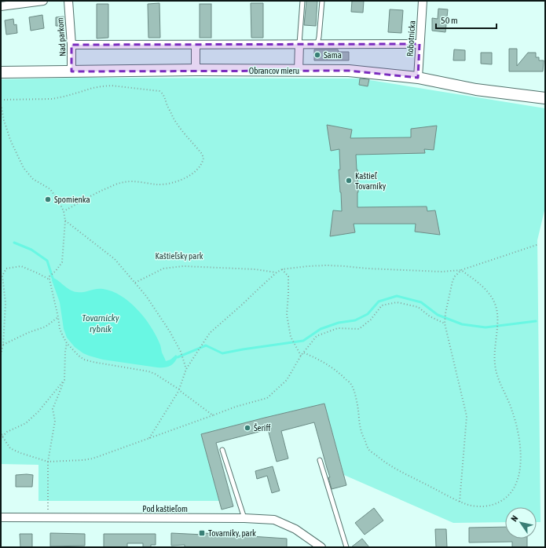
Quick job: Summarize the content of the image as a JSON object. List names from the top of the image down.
{
  "streets": {
    "street": [
      "Nad parkom",
      "Robotnícka",
      "Obrancov mieru",
      "Pod kaštieľom"
    ]
  },
  "crossings": [
    ["Nad parkom", "Obrancov mieru"],
    ["Robotnícka", "Obrancov mieru"]
  ],
  "water": ["Tovarnícky rybník"],
  "parks": ["Kaštieľsky park"],
  "places": {
    "other": [
      "Sama",
      "Kaštieľ Tovarníky",
      "Spomienka",
      "Šeriff"
    ],
    "transit": ["Tovarníky, park"]
  },
  "scale_bar": "50 m",
  "north": "top left"
}
